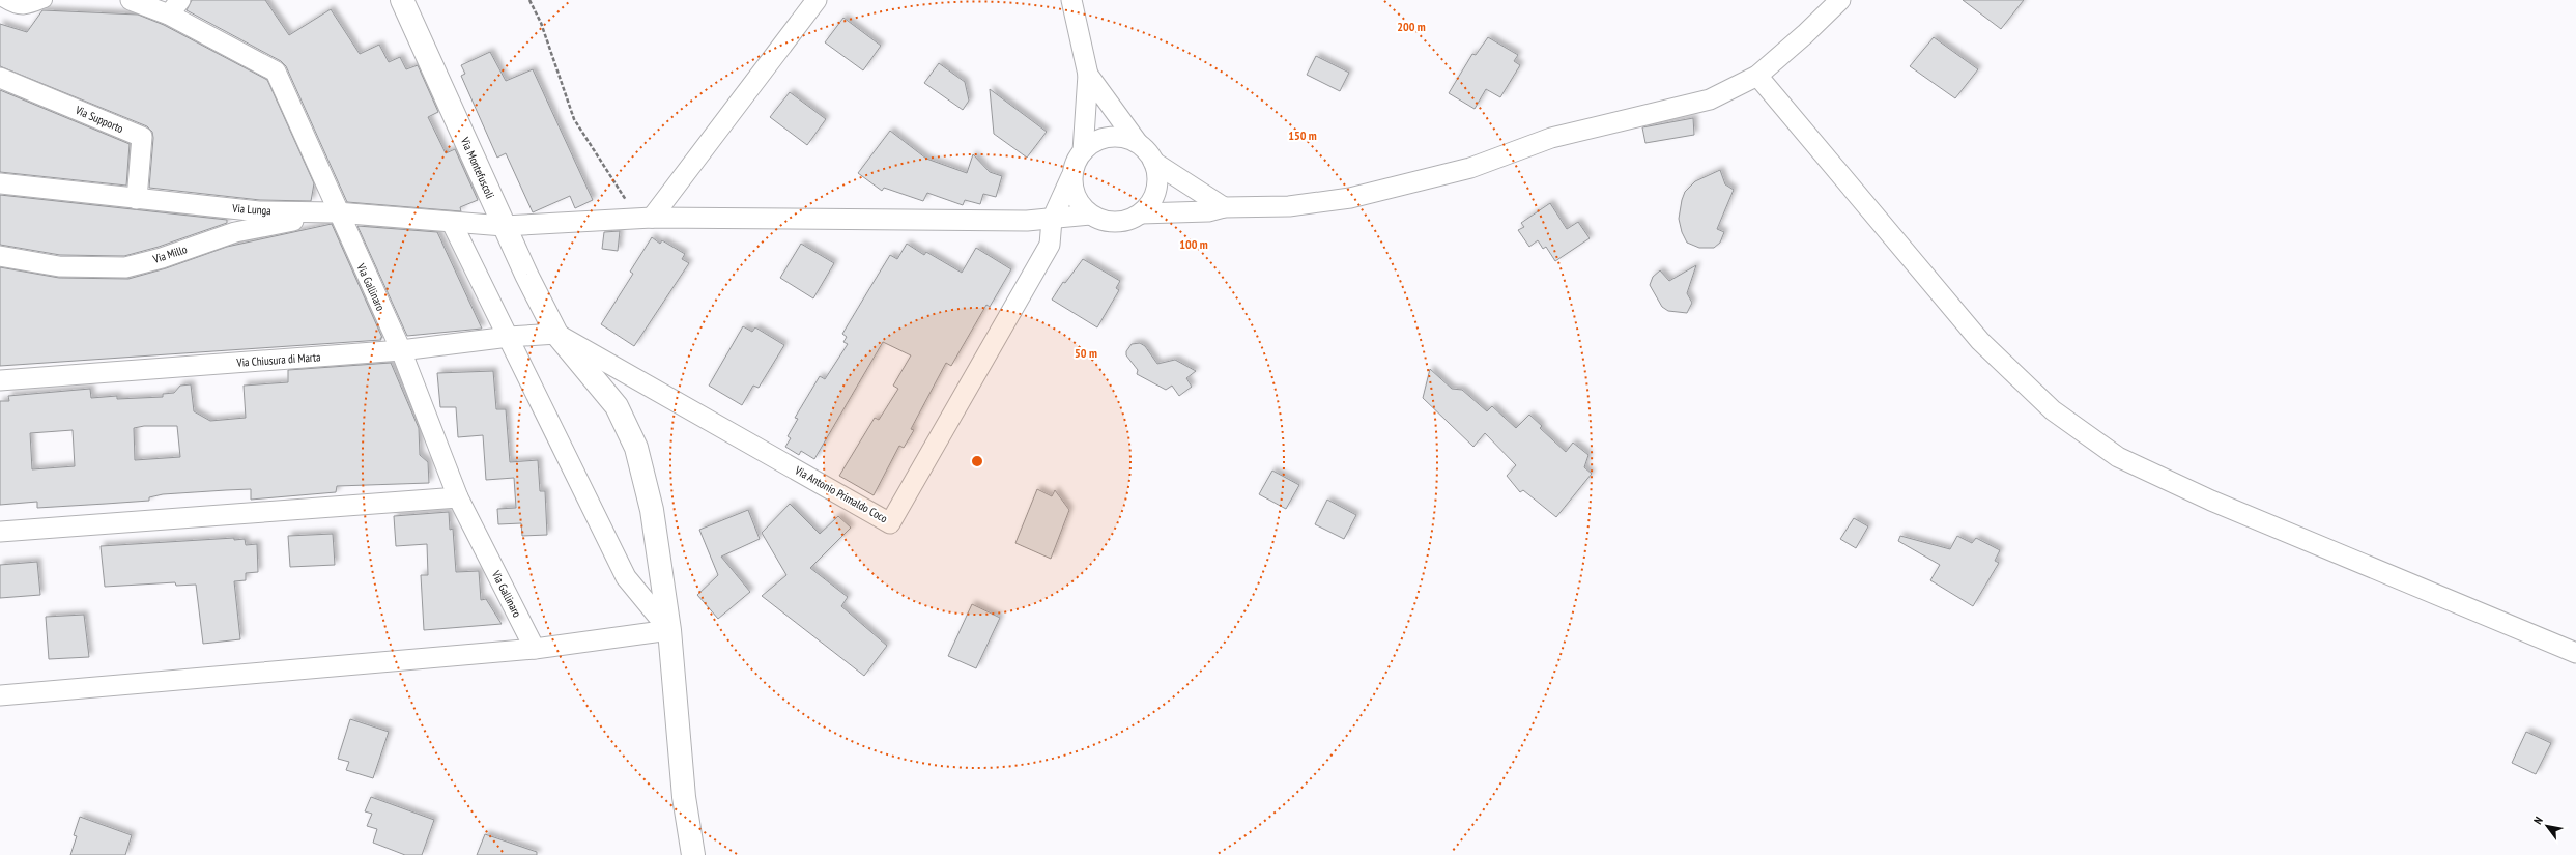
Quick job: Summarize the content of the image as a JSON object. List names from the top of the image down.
{
  "streets": {
    "main road": ["Via Montefuscoli"],
    "street": [
      "Via Supporto",
      "Via Lunga",
      "Via Millo",
      "Via Gallinaro",
      "Via Chiusura di Marta",
      "Via Antonio Primaldo Coco"
    ]
  },
  "crossings": [
    ["Via Supporto", "Via Lunga"],
    ["Via Montefuscoli", "Via Lunga"],
    ["Via Montefuscoli", "Via Chiusura di Marta"],
    ["Via Montefuscoli", "Via Antonio Primaldo Coco"],
    ["Via Lunga", "Via Millo"],
    ["Via Lunga", "Via Gallinaro"],
    ["Via Lunga", "Via Antonio Primaldo Coco"],
    ["Via Millo", "Via Gallinaro"],
    ["Via Gallinaro", "Via Chiusura di Marta"],
    ["Via Chiusura di Marta", "Via Antonio Primaldo Coco"]
  ],
  "north": "top left",
  "rings": [
    "200 m",
    "150 m",
    "100 m",
    "50 m"
  ]
}
